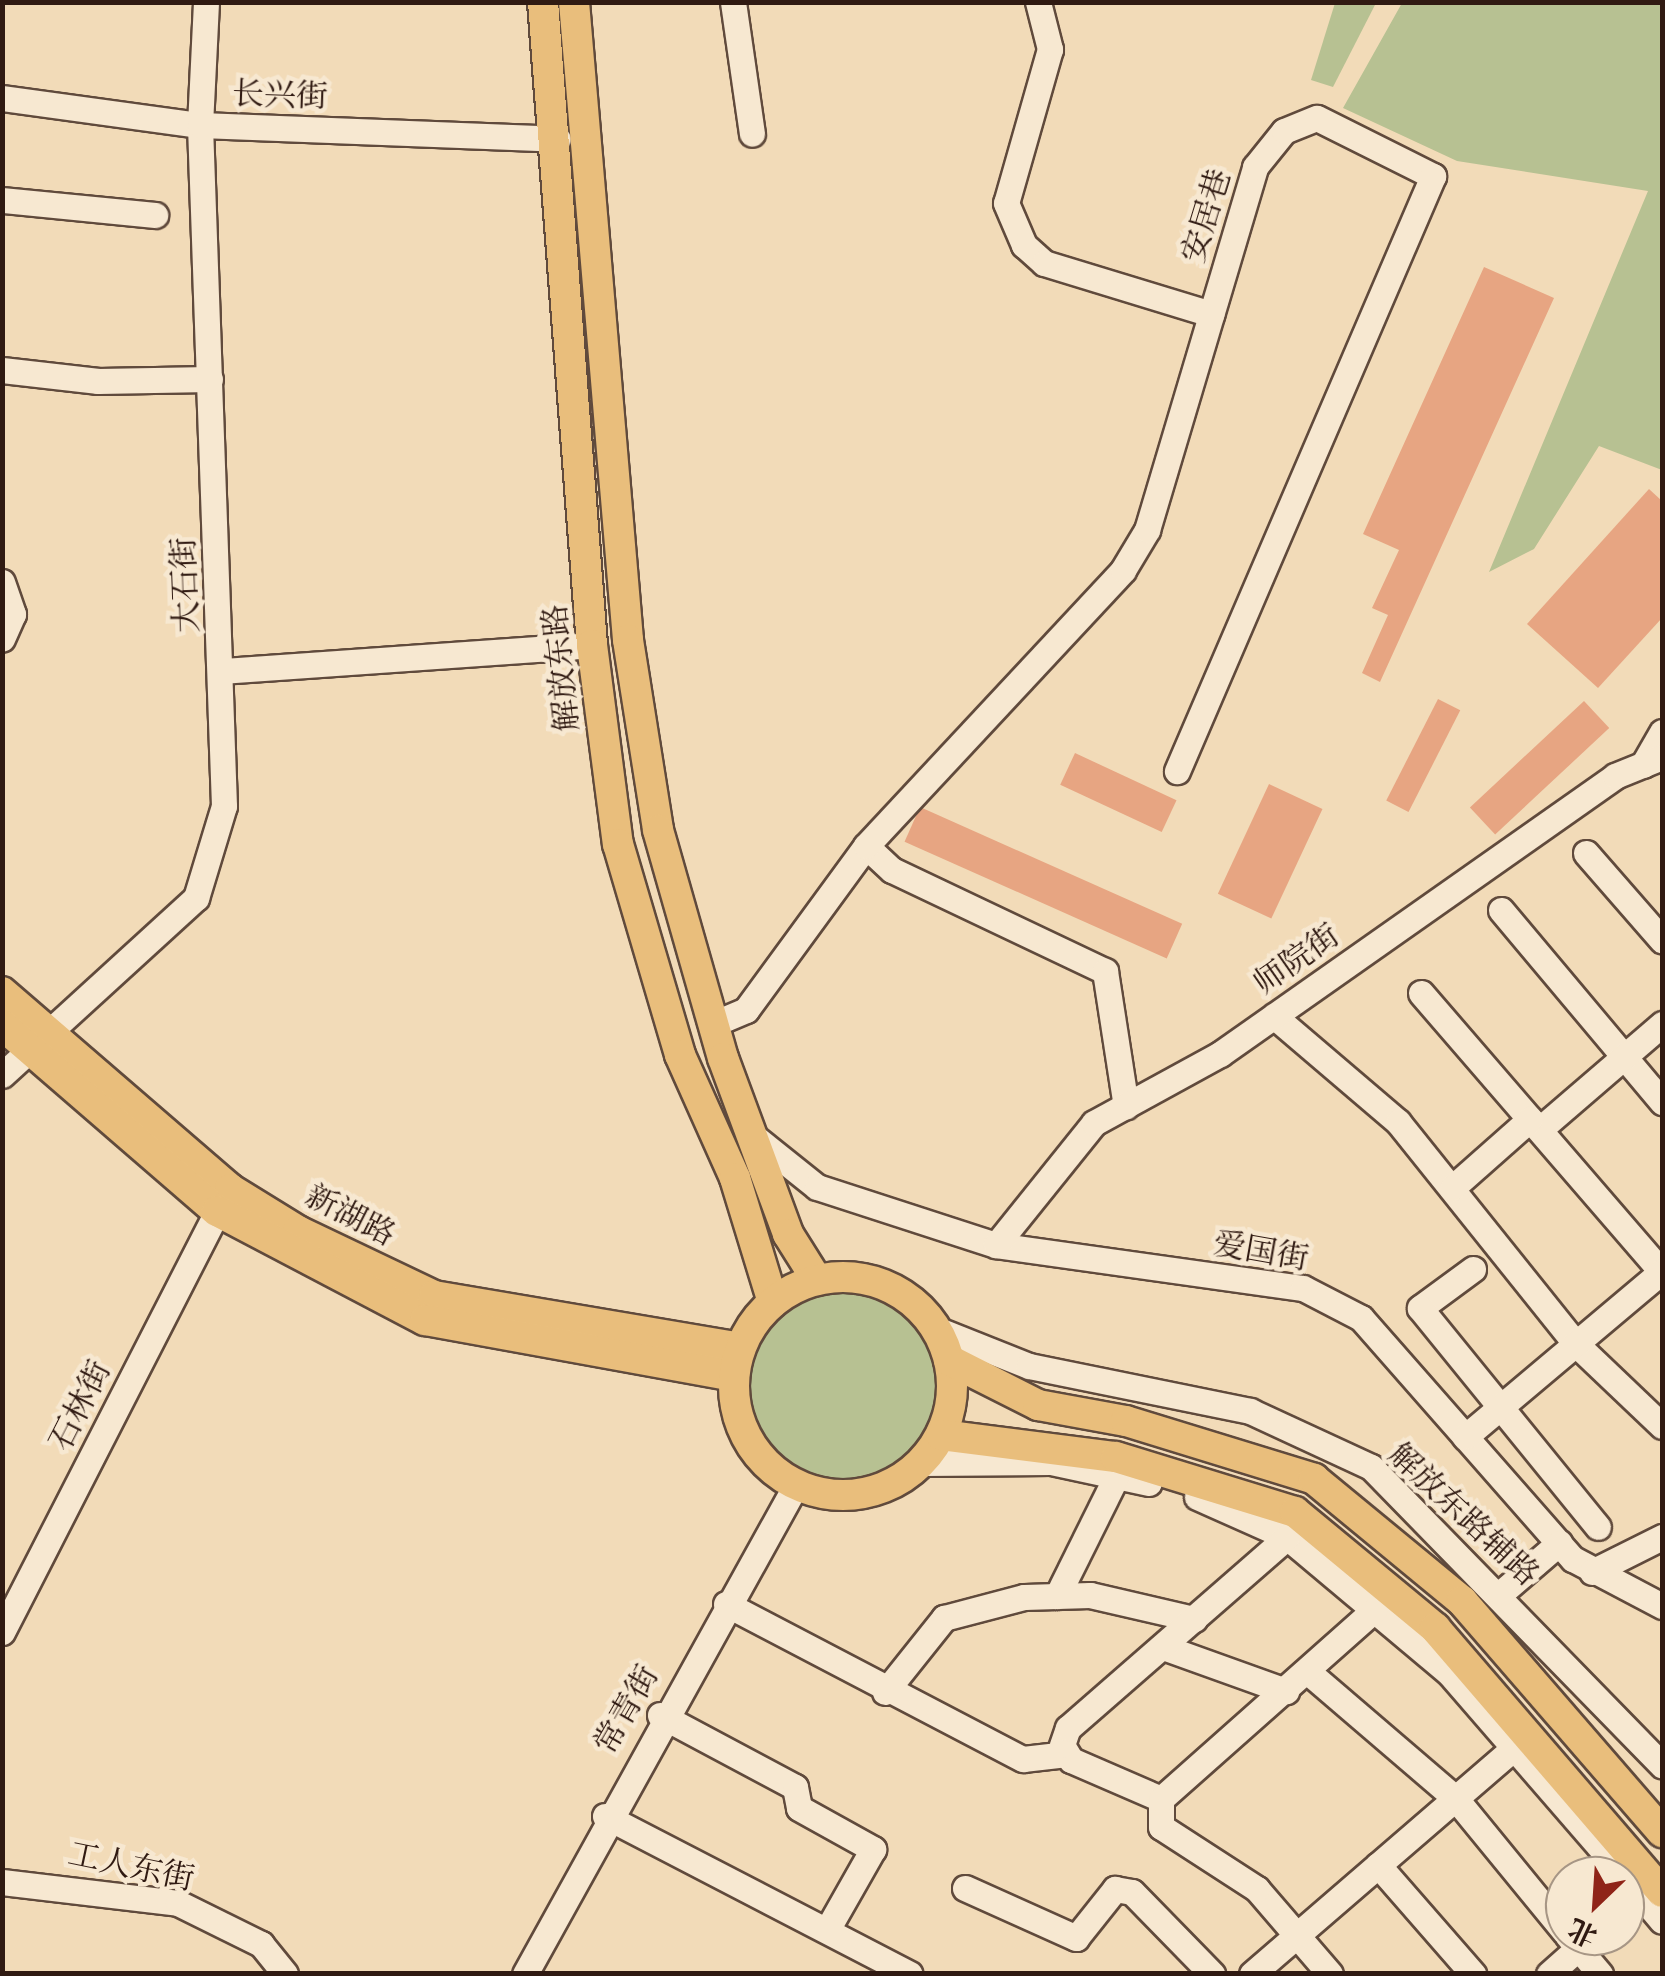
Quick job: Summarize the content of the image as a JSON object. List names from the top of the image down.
{
  "streets": {
    "main road": ["解放东路", "新湖路"],
    "street": [
      "长兴街",
      "安居巷",
      "大石街",
      "师院街",
      "爱国街",
      "石林街",
      "解放东路辅路",
      "常青街",
      "工人东街"
    ]
  },
  "crossings": [
    ["长兴街", "大石街"],
    ["长兴街", "解放东路"],
    ["大石街", "新湖路"],
    ["解放东路", "新湖路"],
    ["解放东路", "解放东路辅路"],
    ["解放东路", "常青街"],
    ["师院街", "爱国街"],
    ["新湖路", "石林街"],
    ["新湖路", "解放东路辅路"],
    ["新湖路", "常青街"],
    ["解放东路辅路", "常青街"]
  ],
  "north": "bottom left"
}
